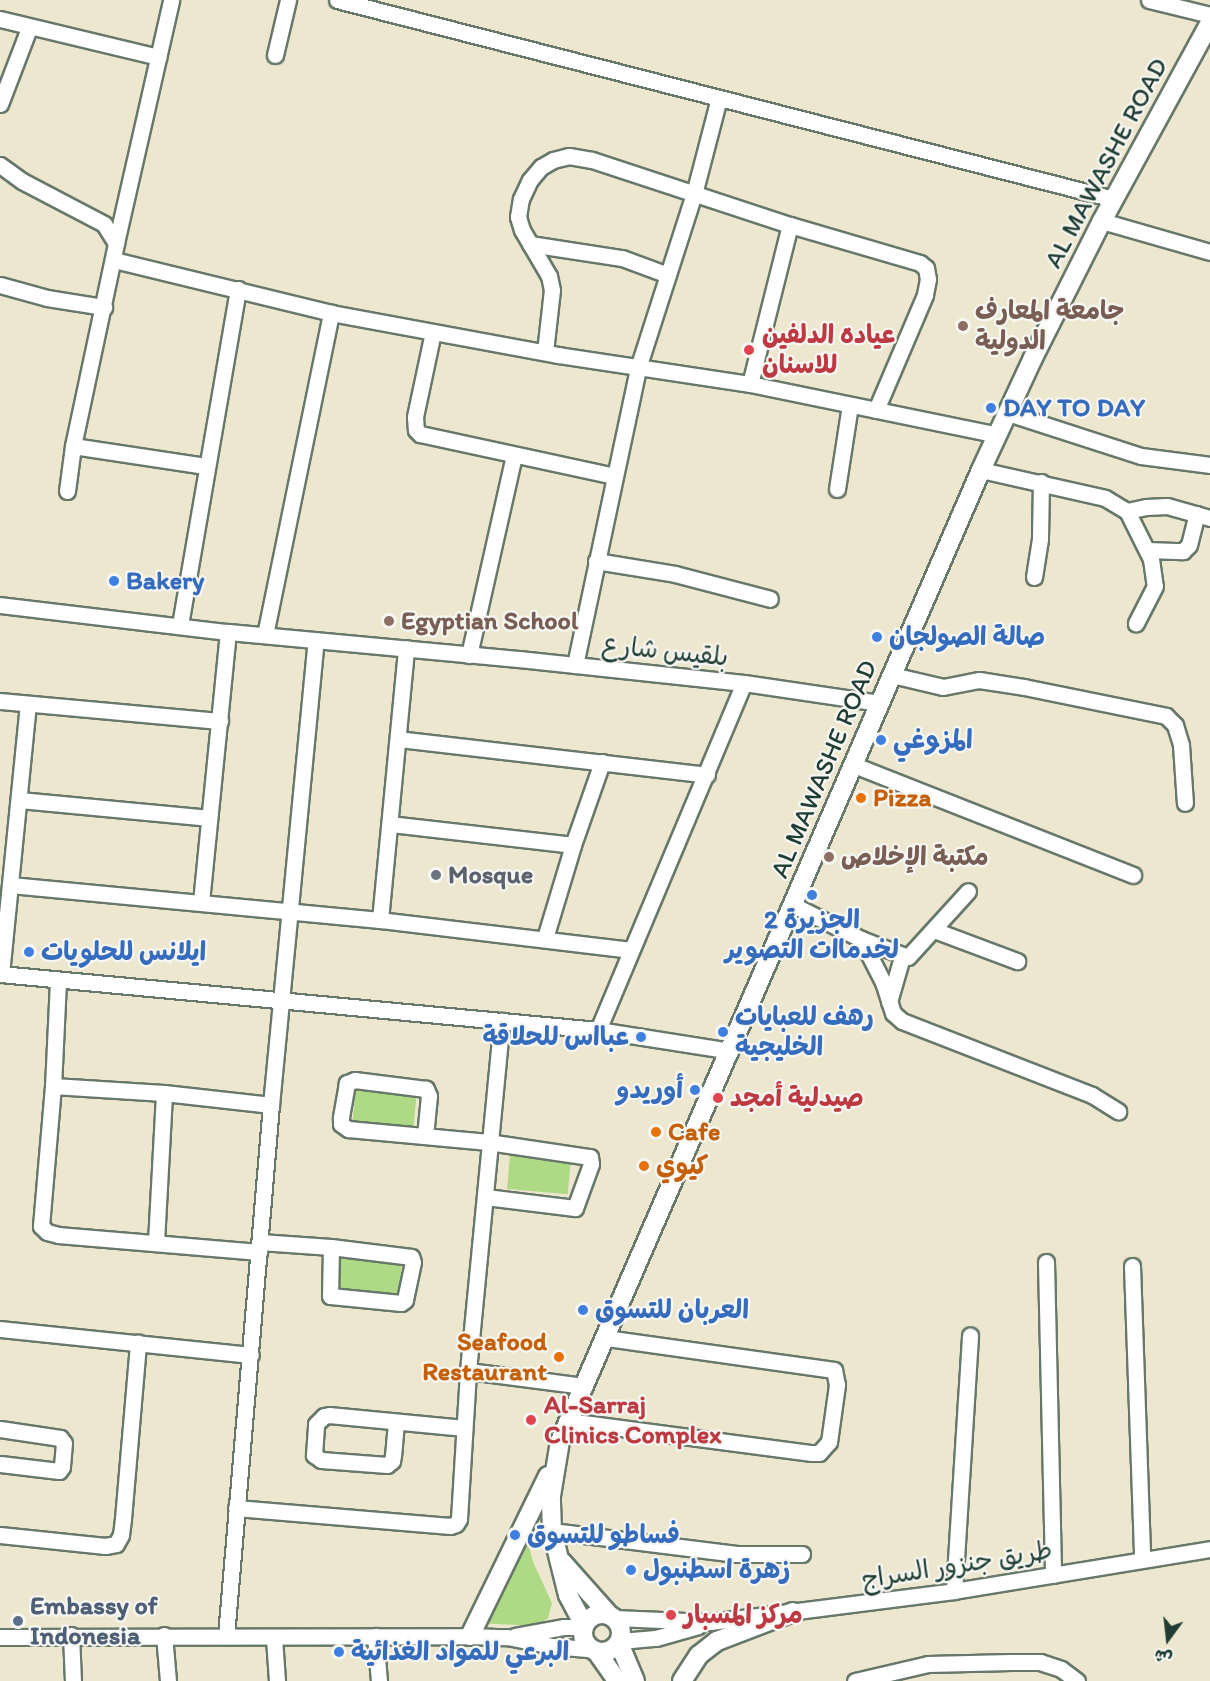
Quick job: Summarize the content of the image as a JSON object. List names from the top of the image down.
{
  "streets": {
    "main road": ["AL MAWASHE ROAD"],
    "street": ["بلقيس شارع", "طريق جنزور السراج"]
  },
  "crossings": [
    ["AL MAWASHE ROAD", "بلقيس شارع"],
    ["AL MAWASHE ROAD", "طريق جنزور السراج"]
  ],
  "places": [
    "جامعة المعارف الدولية",
    "عياده الدلفين للاسنان",
    "DAY TO DAY",
    "Bakery",
    "Egyptian School",
    "صالة الصولجان",
    "المزوغي",
    "Pizza",
    "مكتبة الإخلاص",
    "Mosque",
    "الجزيرة 2 لخدماات التصوير",
    "ايلانس للحلويات",
    "رهف للعبايات الخليجية",
    "عبااس للحلاقة",
    "أوريدو",
    "صيدلية أمجد",
    "Cafe",
    "كيوي",
    "العربان للتسوق",
    "Seafood Restaurant",
    "Al-Sarraj Clinics Complex",
    "فساطو للتسوق",
    "زهرة اسطنبول",
    "مركز المسبار",
    "Embassy of Indonesia",
    "البرعي للمواد الغذائية"
  ],
  "north": "bottom"
}
